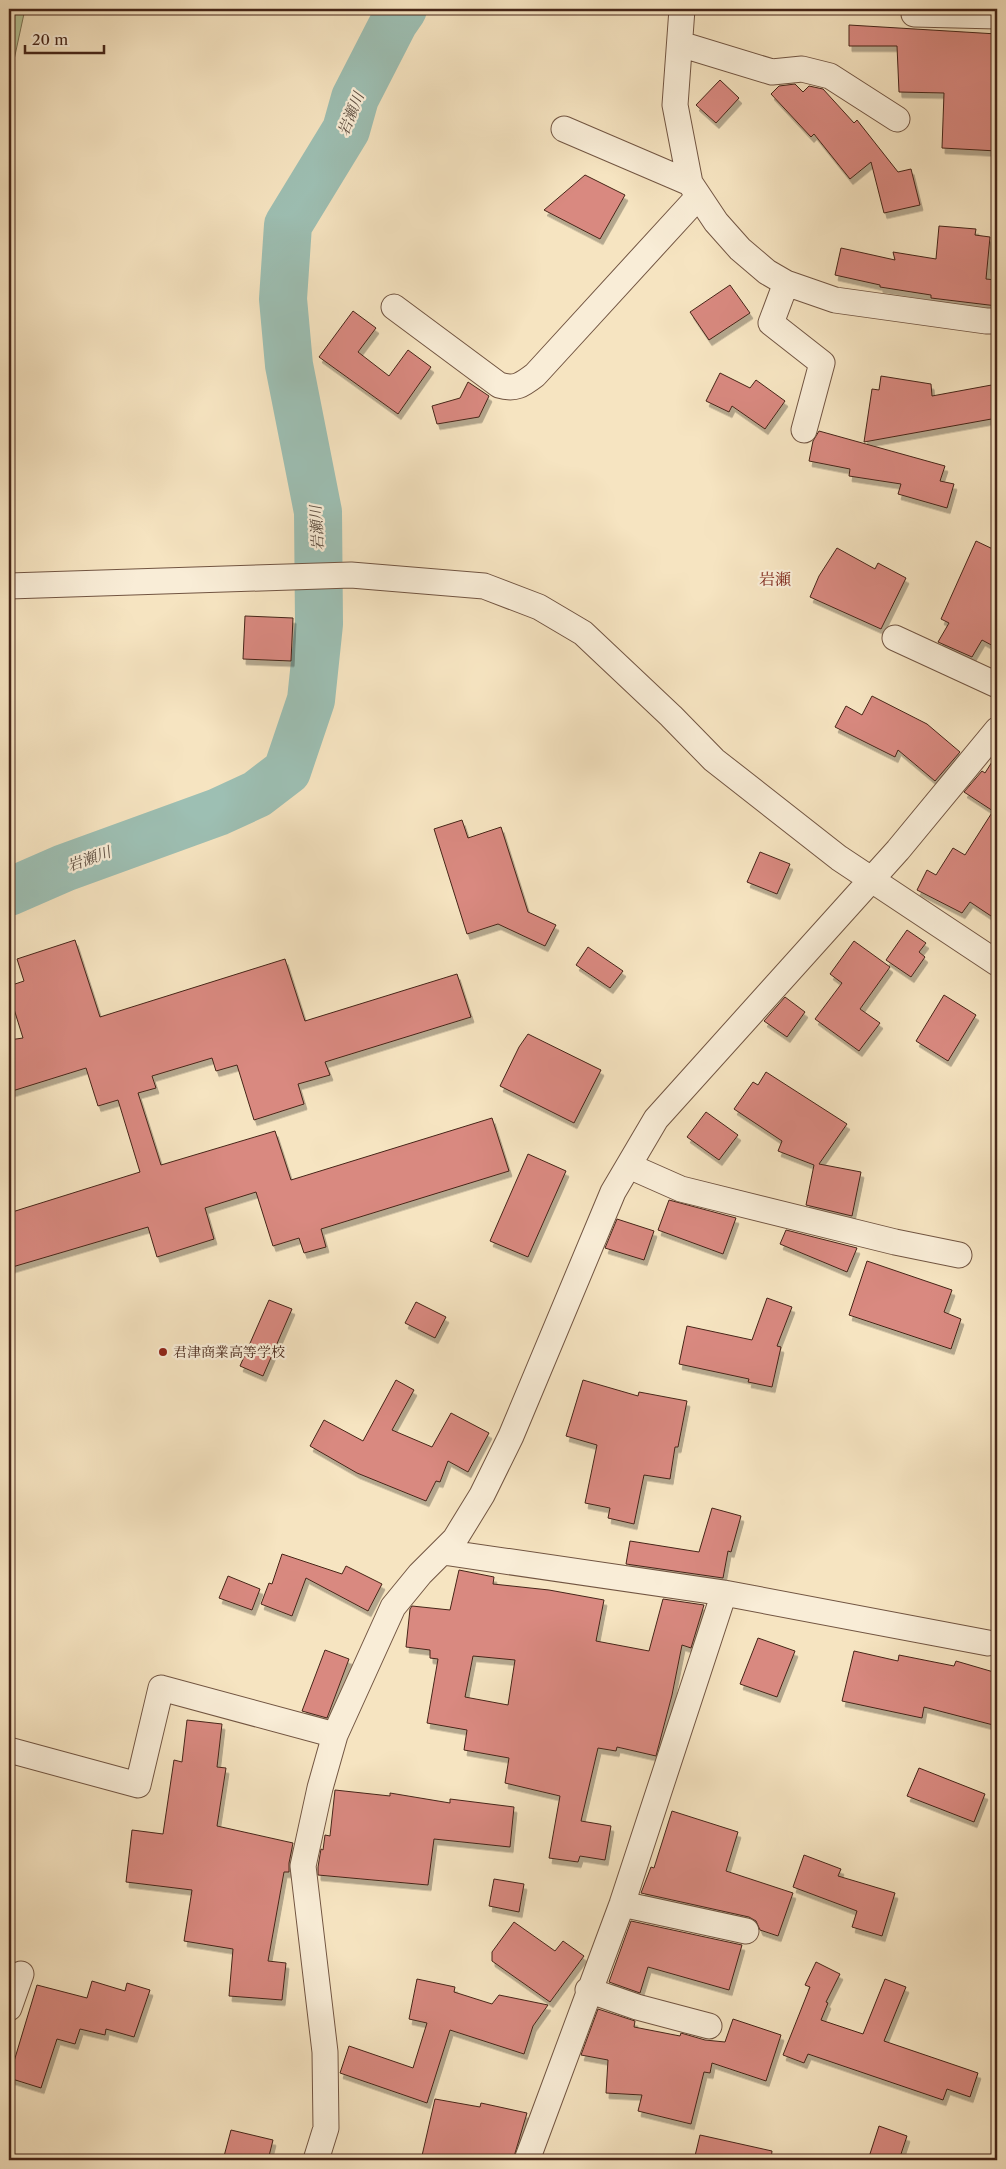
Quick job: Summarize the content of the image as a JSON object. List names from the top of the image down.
{
  "districts": ["岩瀬"],
  "water": ["岩瀬川"],
  "places": ["君津商業高等学校"],
  "scale_bar": "20 m"
}
